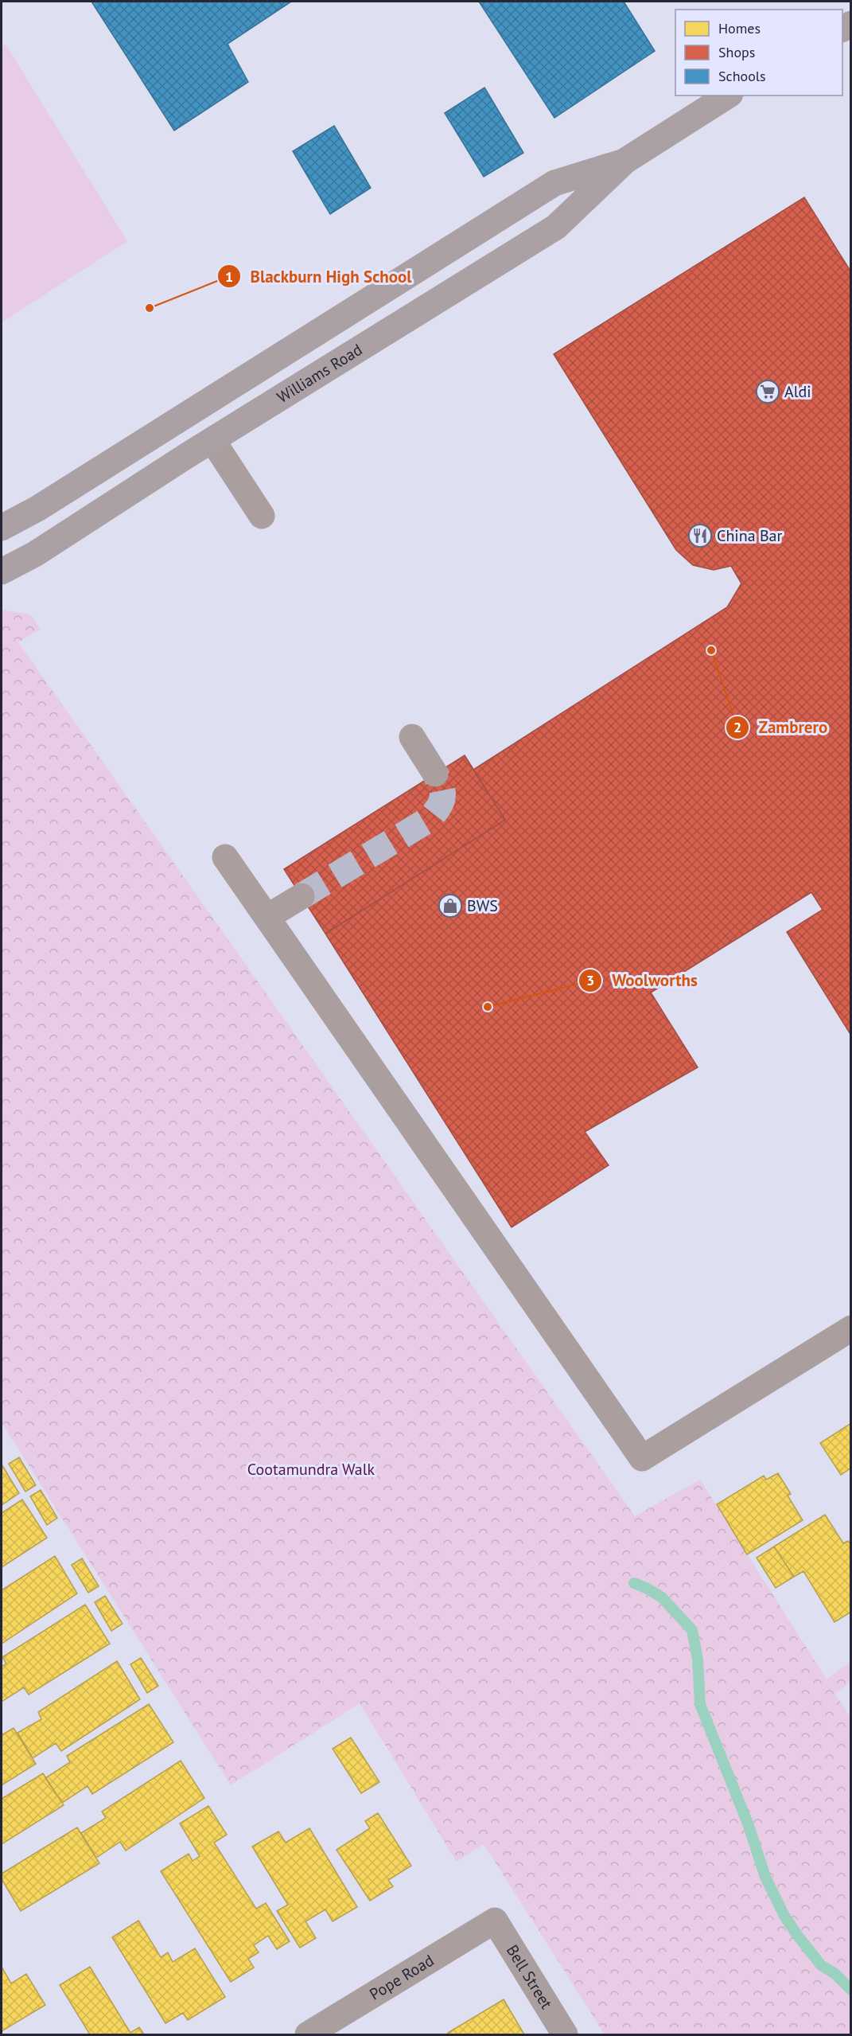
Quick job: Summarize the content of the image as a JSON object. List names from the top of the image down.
{
  "streets": {
    "main road": ["Williams Road"],
    "street": ["Pope Road", "Bell Street"]
  },
  "crossings": [
    ["Pope Road", "Bell Street"]
  ],
  "parks": ["Cootamundra Walk"],
  "places": {
    "other": ["Blackburn High School", "Zambrero", "Woolworths"],
    "supermarket": ["Aldi"],
    "restaurant": ["China Bar"],
    "shop": ["BWS"]
  },
  "legend": ["Homes", "Shops", "Schools"]
}
